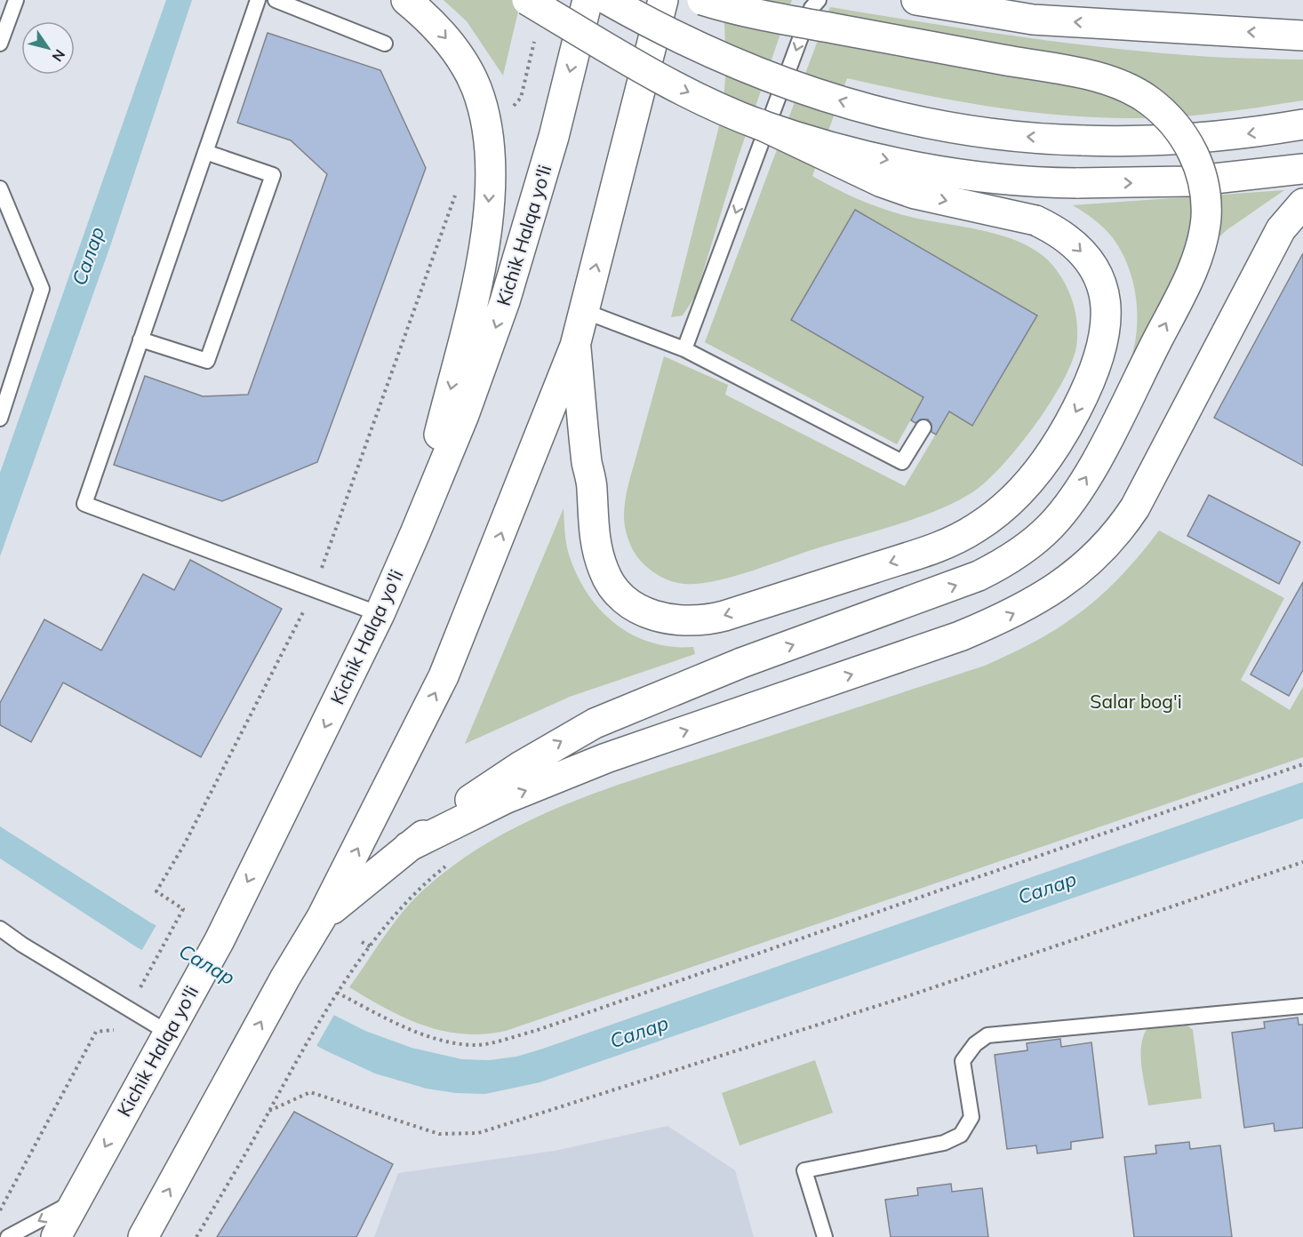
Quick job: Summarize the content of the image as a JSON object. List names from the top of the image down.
{
  "streets": {
    "main road": ["Kichik Halqa yo'li"]
  },
  "water": ["Салар"],
  "parks": ["Salar bog'i"],
  "north": "bottom right"
}
